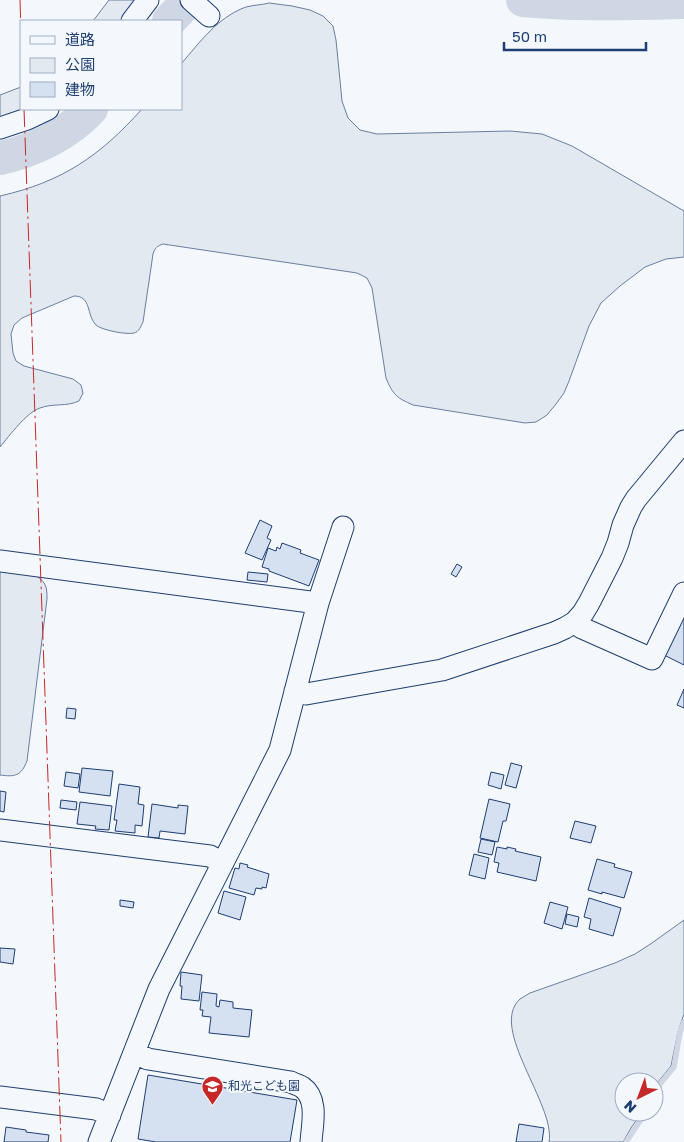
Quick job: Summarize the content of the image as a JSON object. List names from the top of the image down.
{
  "places": {
    "school or university": ["和光こども園"]
  },
  "legend": ["道路", "公園", "建物"],
  "scale_bar": "50 m",
  "north": "bottom left"
}
